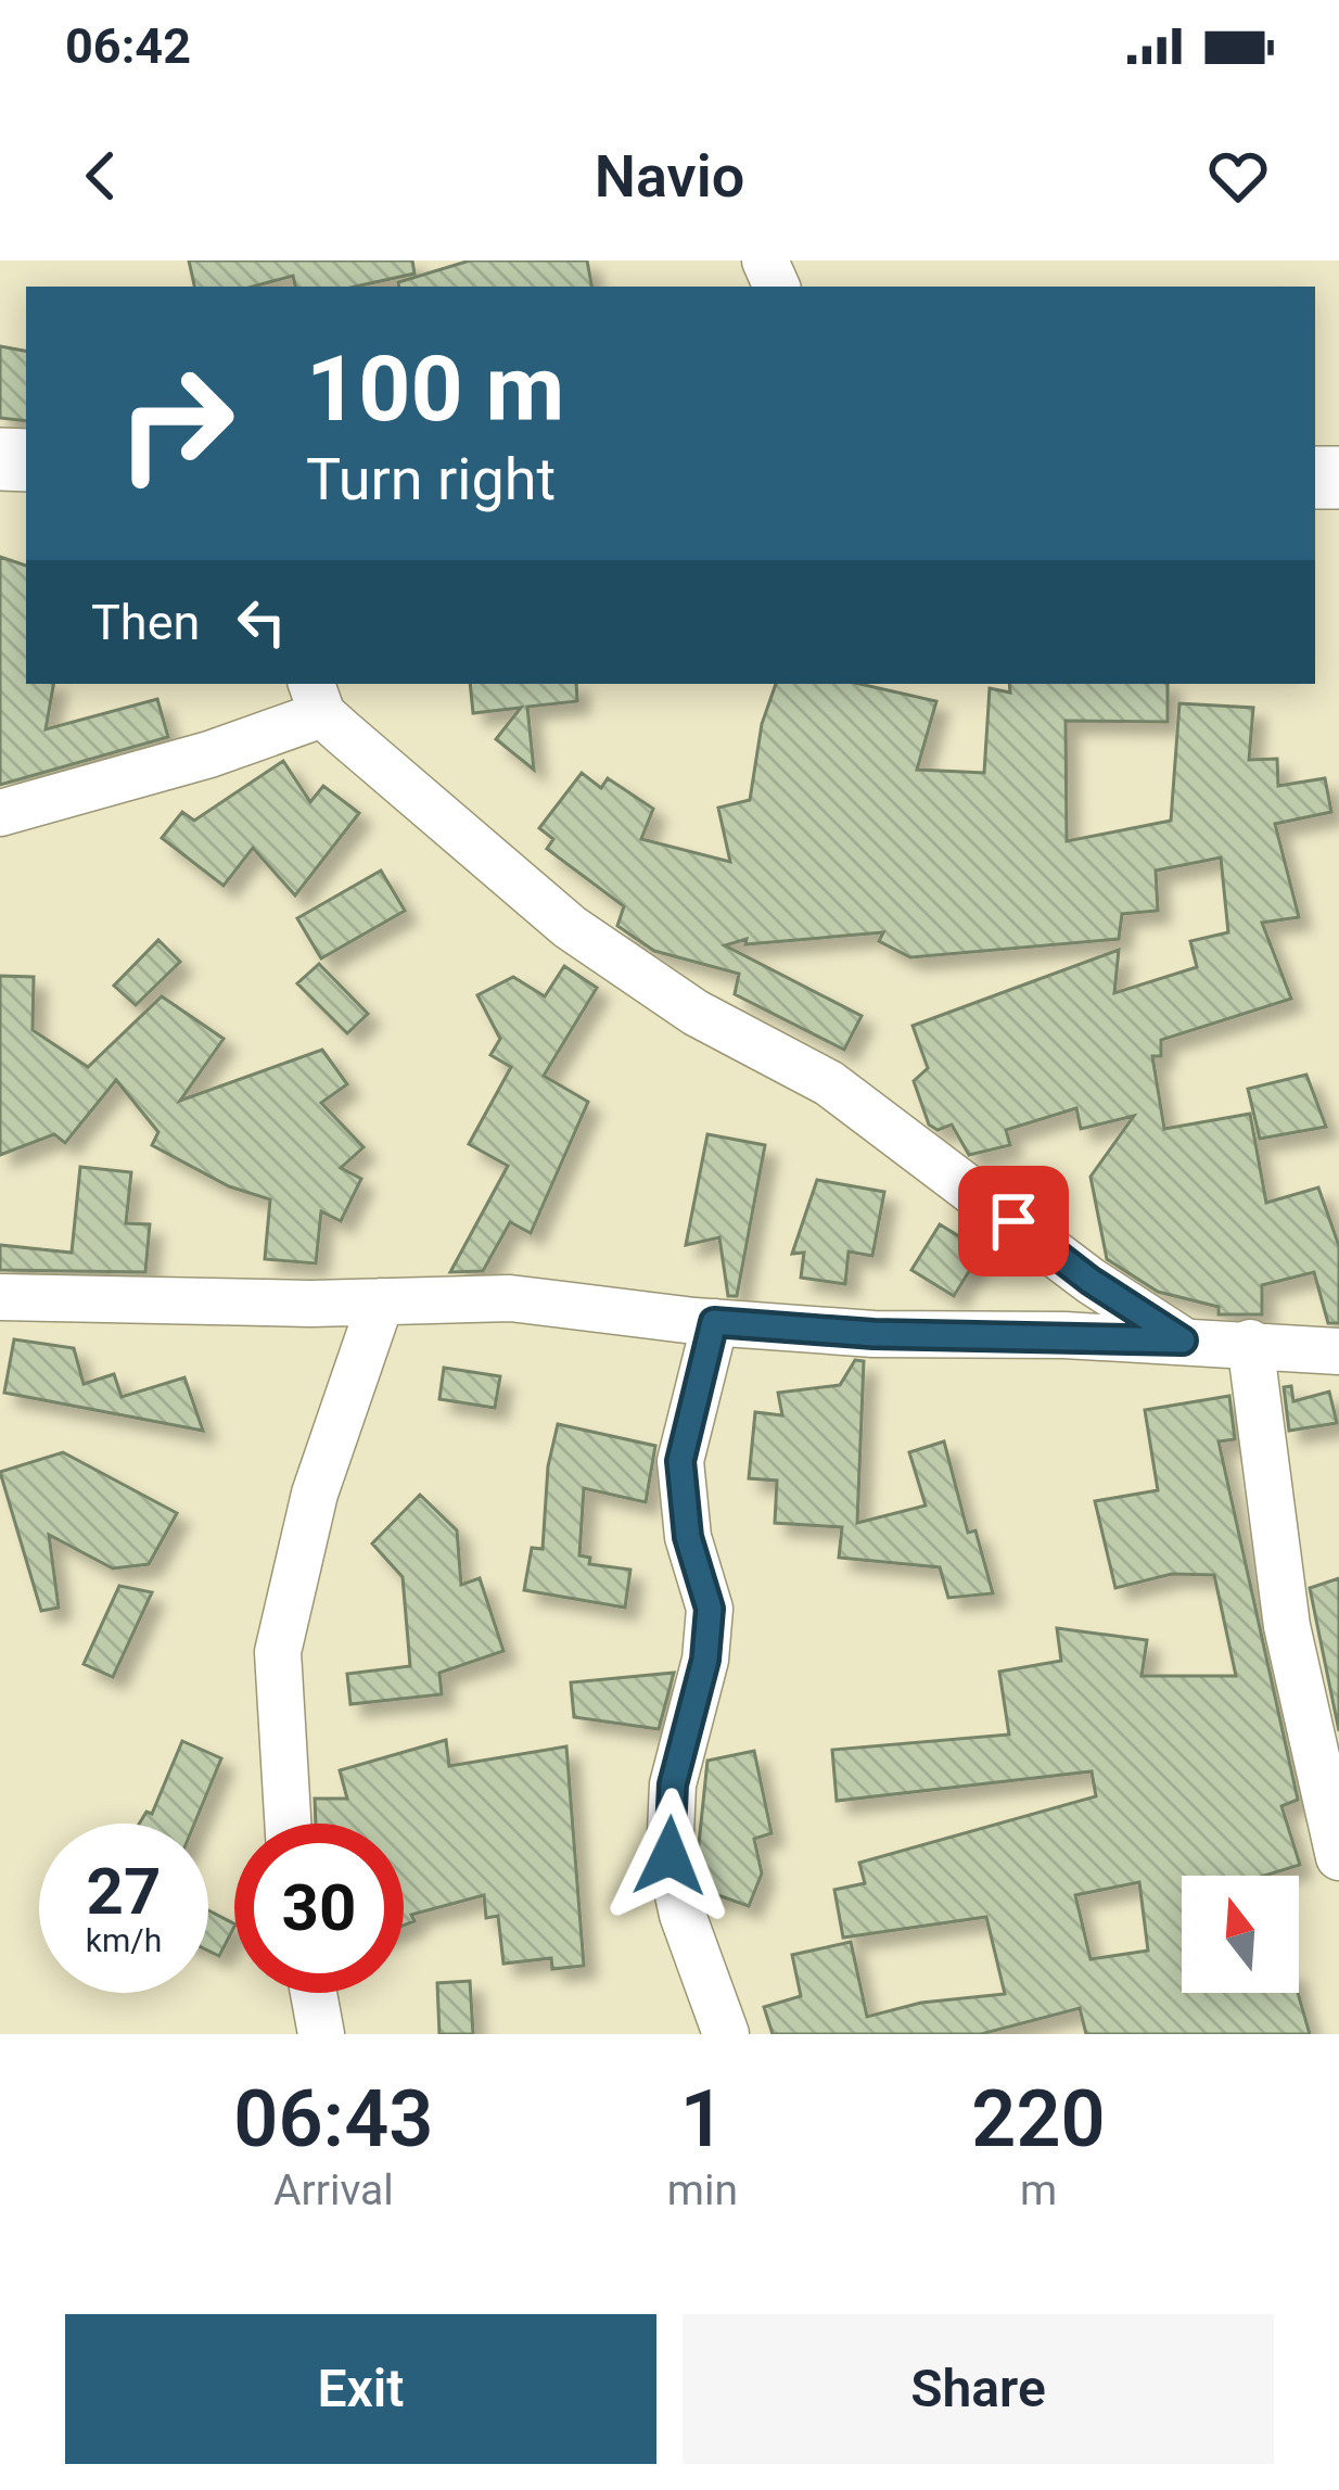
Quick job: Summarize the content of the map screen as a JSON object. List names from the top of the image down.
{
  "north": "top",
  "page": {
    "status": "06:42",
    "header": "Navio",
    "turn": ["100 m", "Turn right"],
    "then": "Then",
    "speed": "27 km/h",
    "limit": "30",
    "eta": [
      "06:43",
      "Arrival",
      "1",
      "min",
      "220",
      "m"
    ],
    "buttons": ["Exit", "Share"]
  }
}
